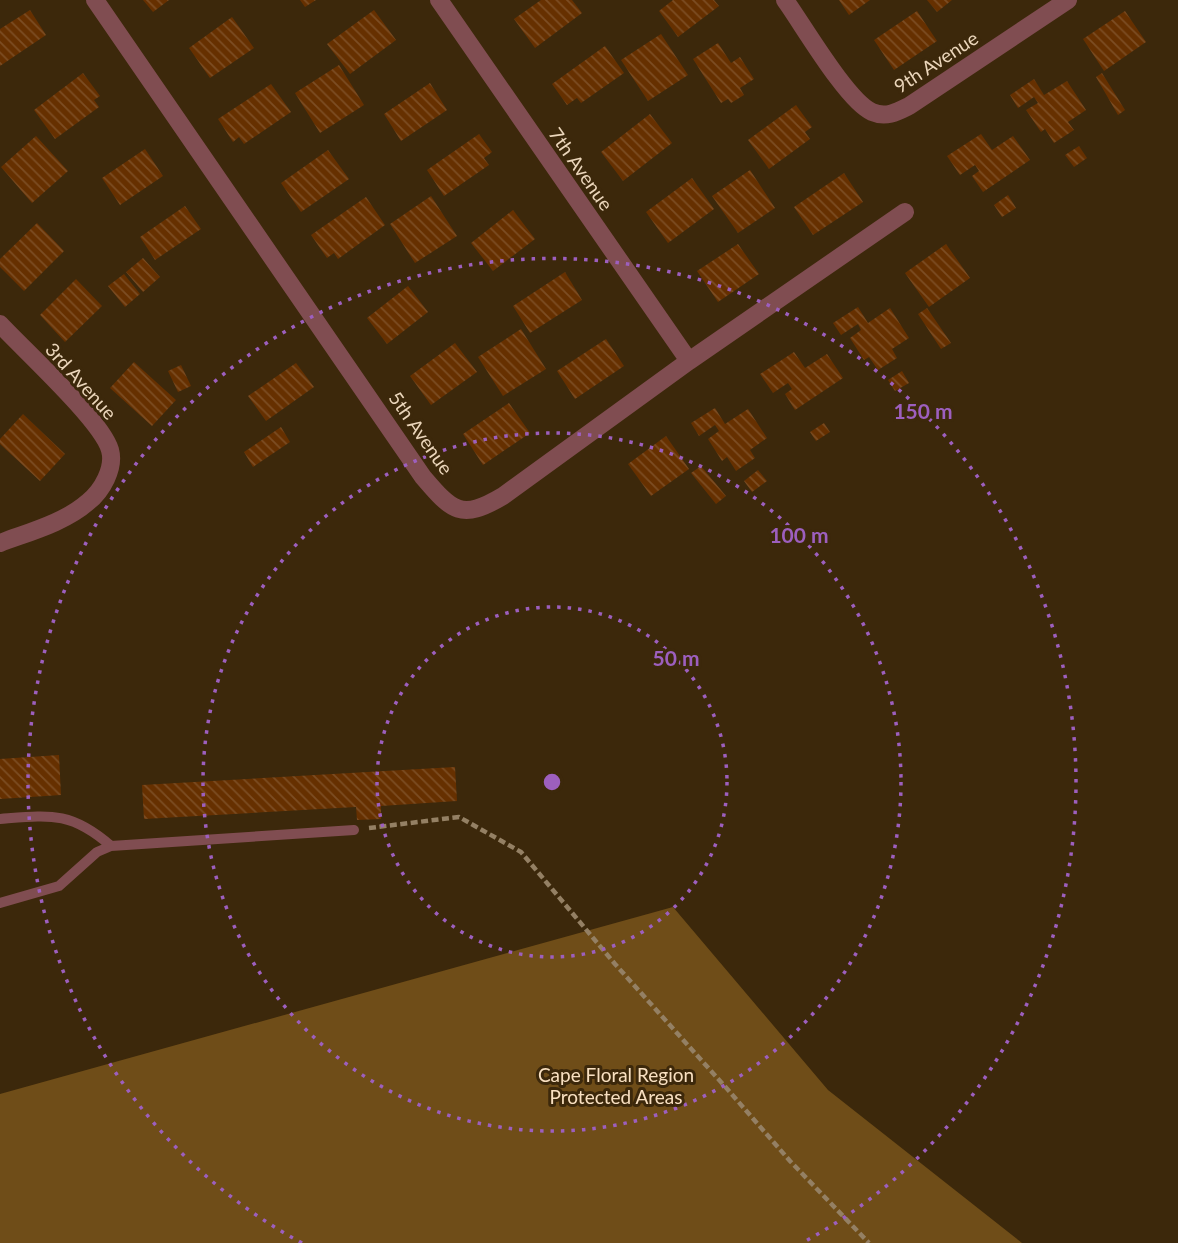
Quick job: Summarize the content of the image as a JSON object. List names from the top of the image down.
{
  "streets": {
    "street": [
      "9th Avenue",
      "7th Avenue",
      "3rd Avenue",
      "5th Avenue"
    ]
  },
  "crossings": [
    ["7th Avenue", "5th Avenue"]
  ],
  "parks": ["Cape Floral Region Protected Areas"],
  "rings": ["150 m", "100 m", "50 m"]
}
